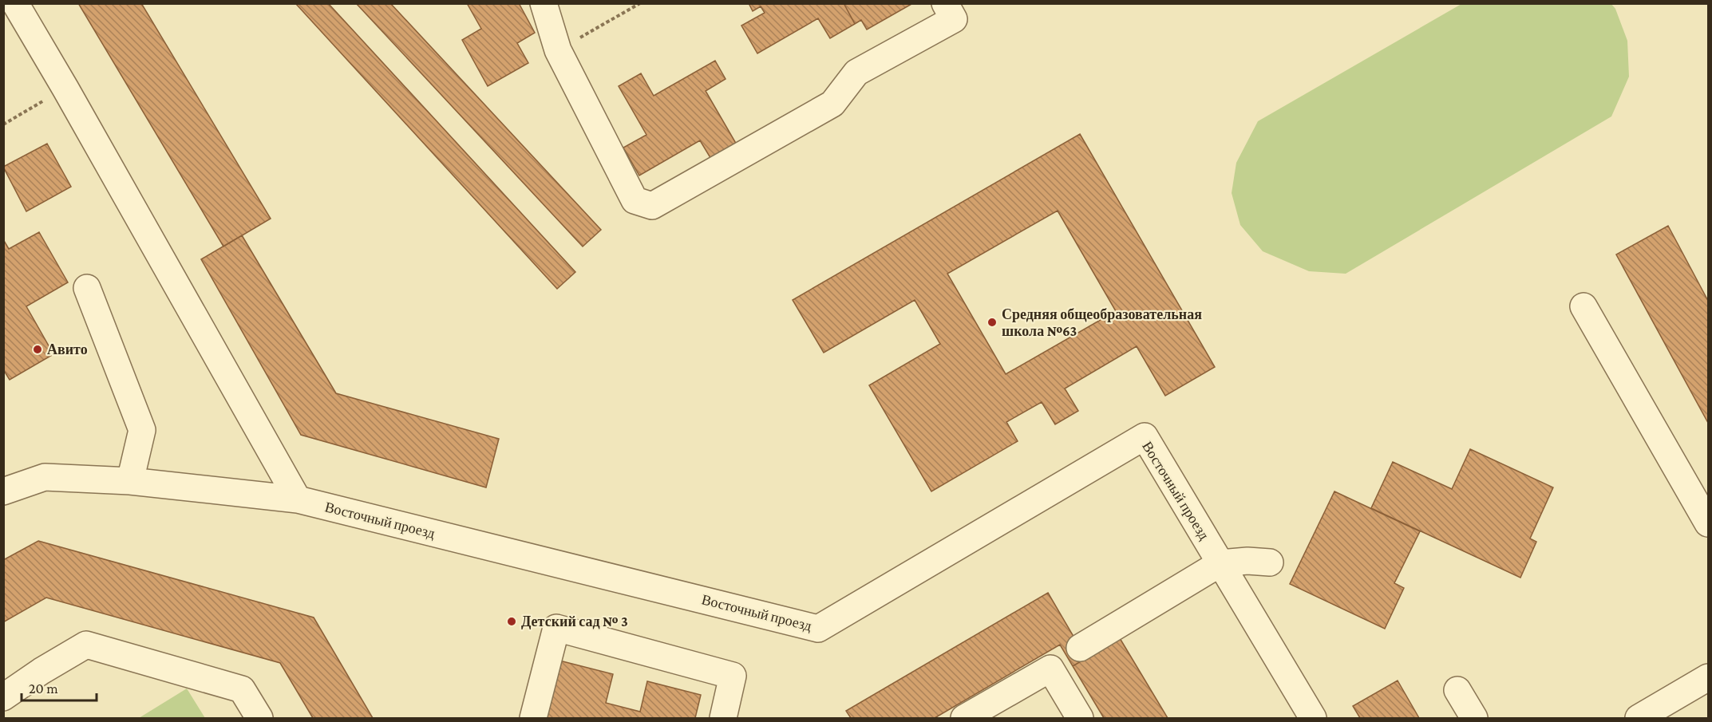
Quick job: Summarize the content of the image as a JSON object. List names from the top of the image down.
{
  "streets": {
    "street": ["Восточный проезд"]
  },
  "places": ["Средняя общеобразовательная школа №63", "Авито", "Детский сад № 3"],
  "scale_bar": "20 m"
}
